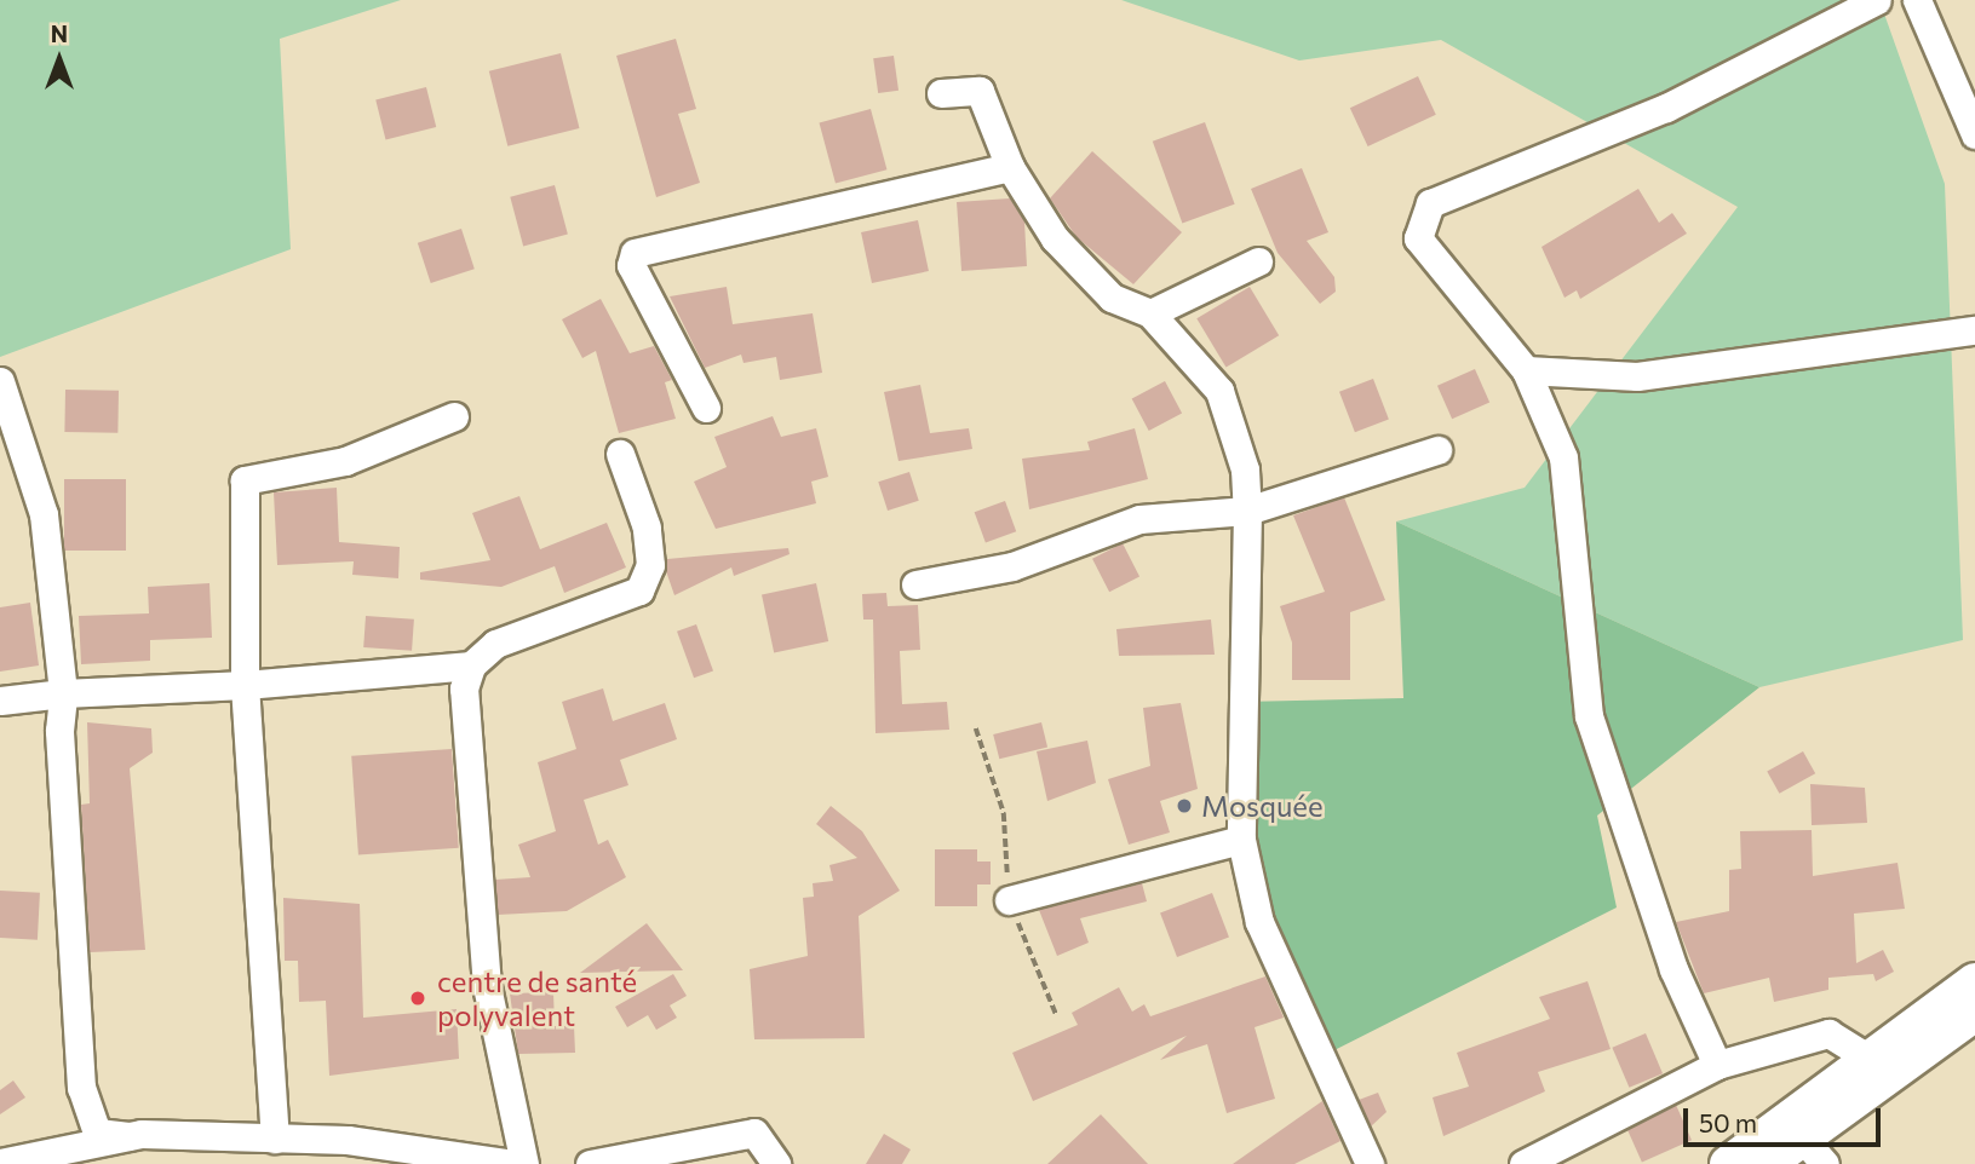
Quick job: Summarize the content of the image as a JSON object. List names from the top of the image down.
{
  "places": ["Mosquée", "centre de santé polyvalent"],
  "scale_bar": "50 m",
  "north": "top"
}
